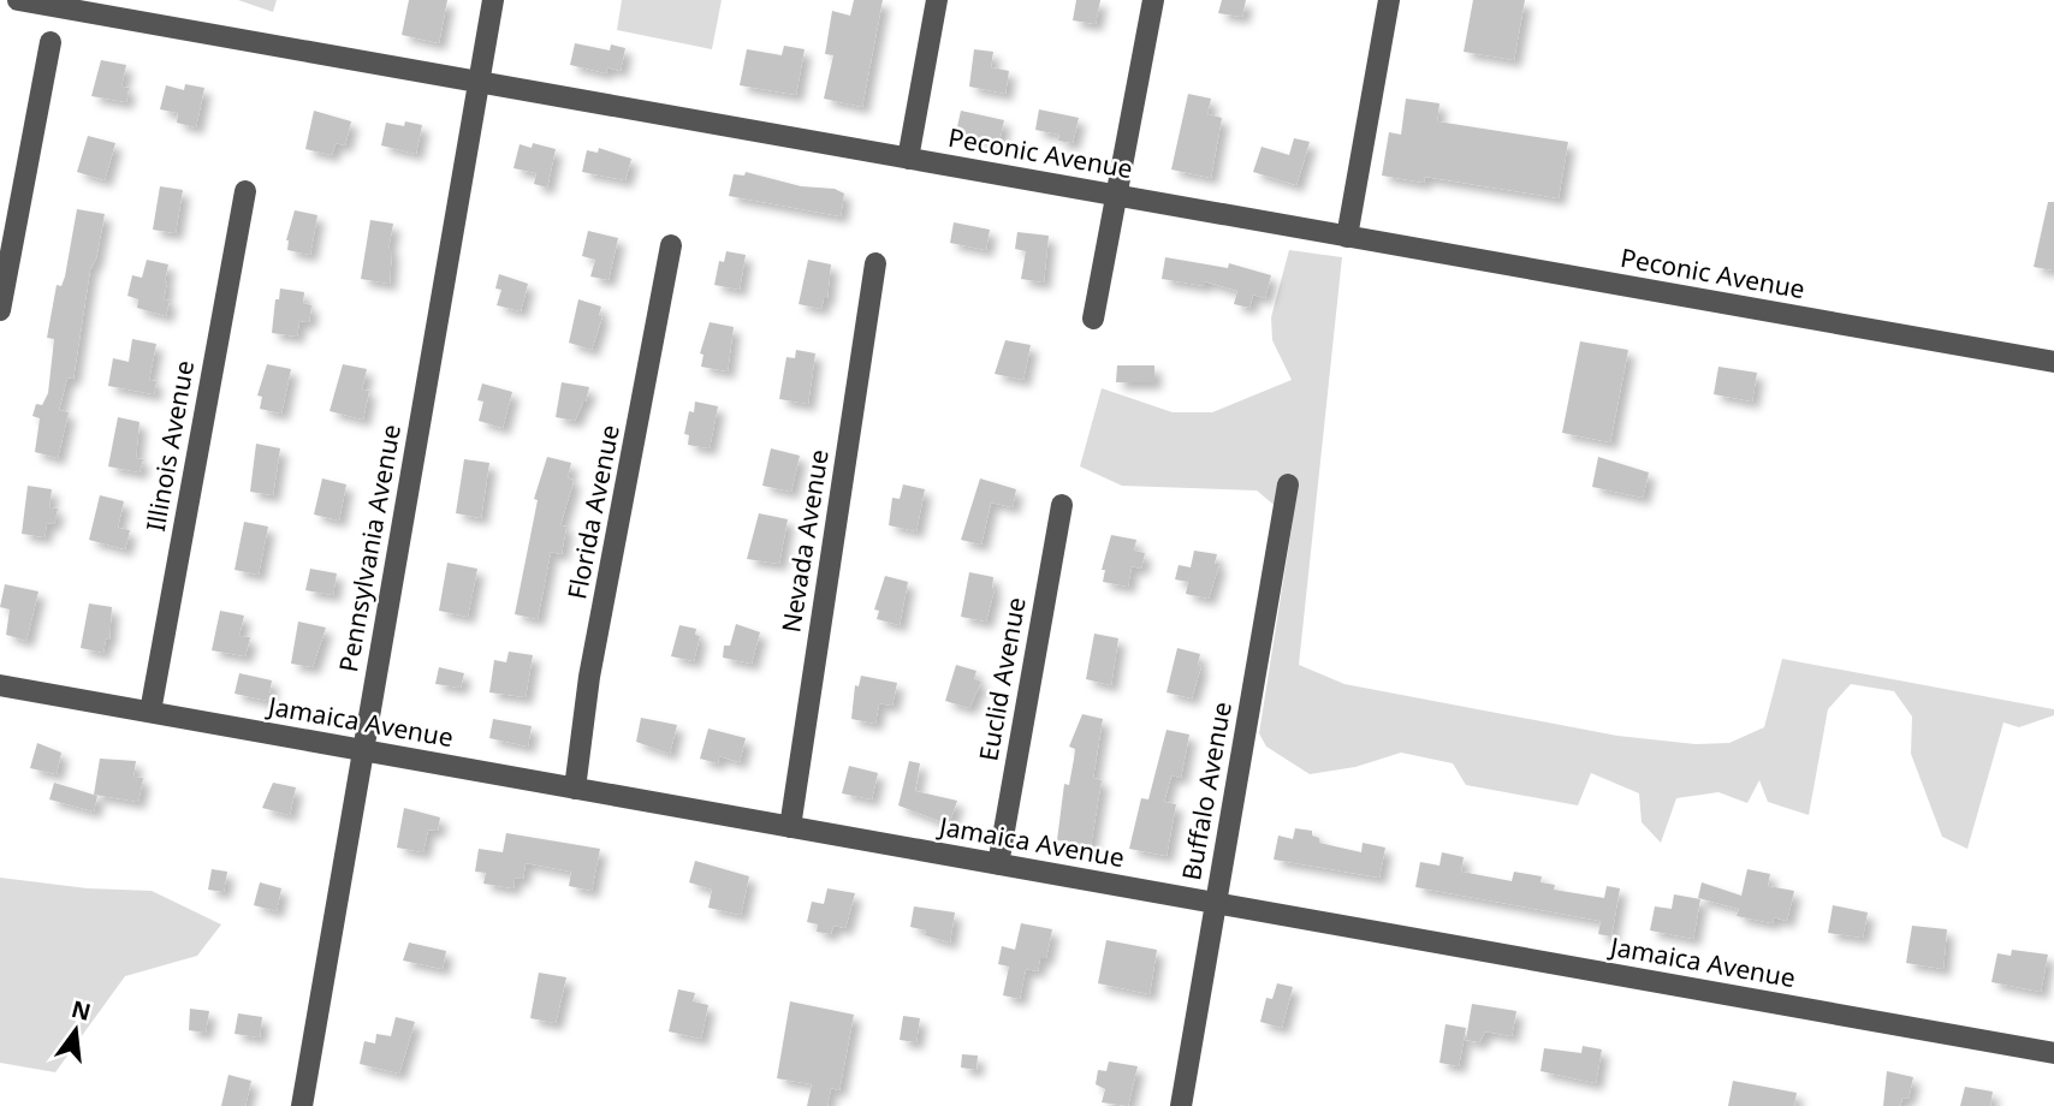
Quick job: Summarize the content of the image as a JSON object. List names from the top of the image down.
{
  "streets": {
    "street": [
      "Peconic Avenue",
      "Illinois Avenue",
      "Florida Avenue",
      "Nevada Avenue",
      "Pennsylvania Avenue",
      "Euclid Avenue",
      "Jamaica Avenue",
      "Buffalo Avenue"
    ]
  },
  "crossings": [
    ["Peconic Avenue", "Pennsylvania Avenue"],
    ["Illinois Avenue", "Jamaica Avenue"],
    ["Florida Avenue", "Jamaica Avenue"],
    ["Nevada Avenue", "Jamaica Avenue"],
    ["Pennsylvania Avenue", "Jamaica Avenue"],
    ["Euclid Avenue", "Jamaica Avenue"],
    ["Jamaica Avenue", "Buffalo Avenue"]
  ],
  "north": "top"
}
